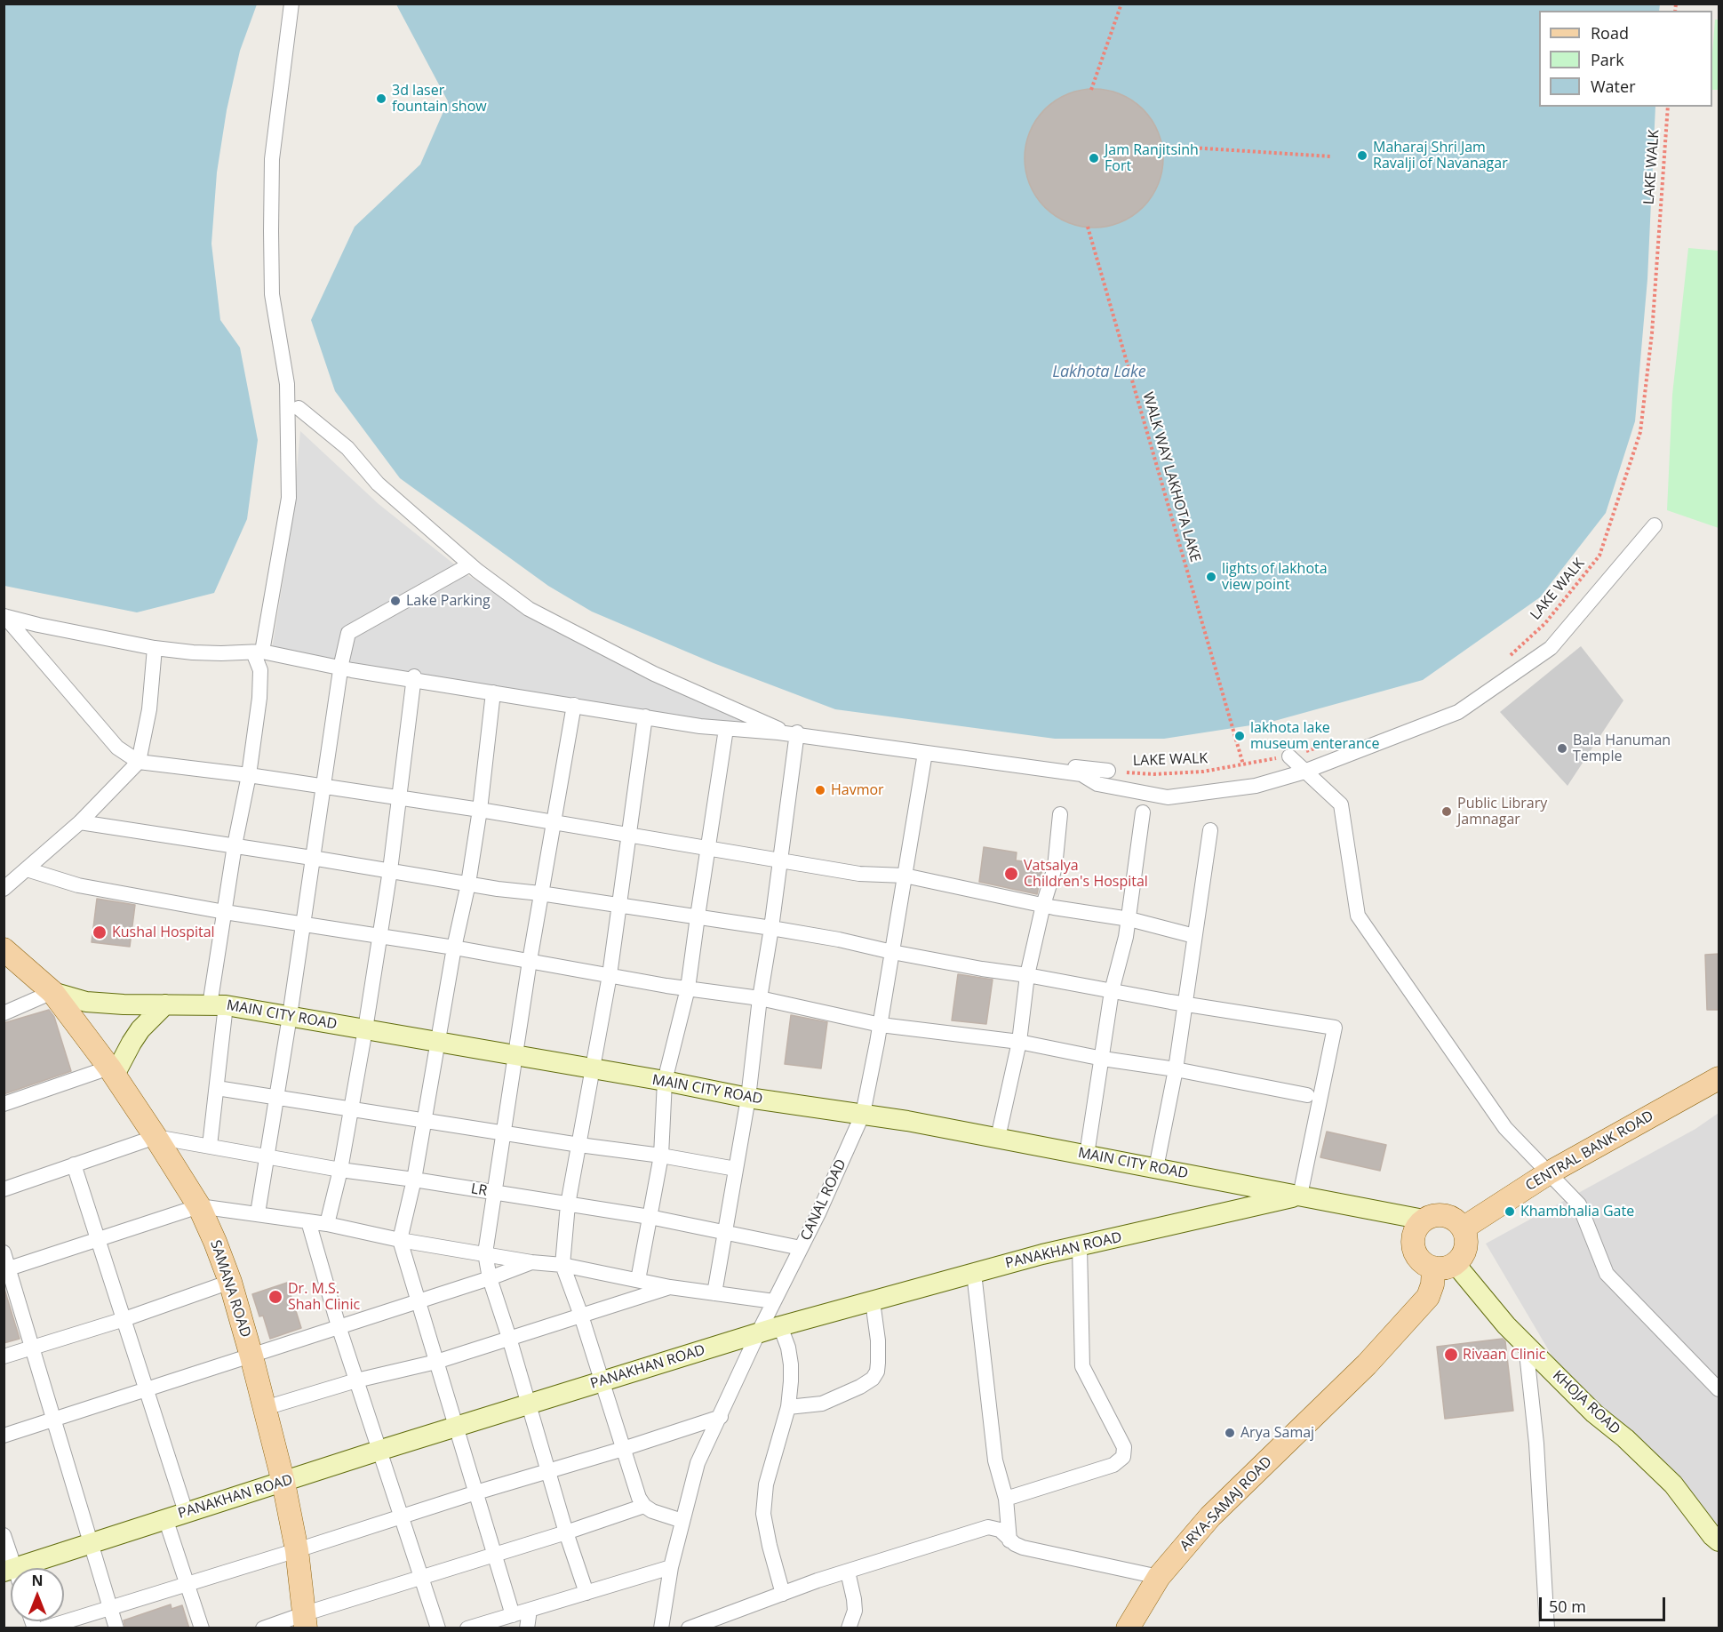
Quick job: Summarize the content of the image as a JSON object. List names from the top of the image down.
{
  "streets": {
    "main road": [
      "MAIN CITY ROAD",
      "CENTRAL BANK ROAD",
      "SAMANA ROAD",
      "ARYA-SAMAJ ROAD"
    ],
    "street": [
      "LR",
      "CANAL ROAD",
      "PANAKHAN ROAD",
      "KHOJA ROAD"
    ],
    "path": ["LAKE WALK", "WALK WAY LAKHOTA LAKE"]
  },
  "crossings": [
    ["LAKE WALK", "WALK WAY LAKHOTA LAKE"],
    ["MAIN CITY ROAD", "CENTRAL BANK ROAD"],
    ["MAIN CITY ROAD", "CANAL ROAD"],
    ["MAIN CITY ROAD", "PANAKHAN ROAD"],
    ["MAIN CITY ROAD", "SAMANA ROAD"],
    ["MAIN CITY ROAD", "KHOJA ROAD"],
    ["MAIN CITY ROAD", "ARYA-SAMAJ ROAD"],
    ["CENTRAL BANK ROAD", "KHOJA ROAD"],
    ["CENTRAL BANK ROAD", "ARYA-SAMAJ ROAD"],
    ["LR", "CANAL ROAD"],
    ["LR", "SAMANA ROAD"],
    ["CANAL ROAD", "PANAKHAN ROAD"],
    ["PANAKHAN ROAD", "SAMANA ROAD"],
    ["KHOJA ROAD", "ARYA-SAMAJ ROAD"]
  ],
  "water": ["Lakhota Lake"],
  "places": [
    "3d laser fountain show",
    "Maharaj Shri Jam Ravalji of Navanagar",
    "Jam Ranjitsinh Fort",
    "lights of lakhota view point",
    "Lake Parking",
    "lakhota lake museum enterance",
    "Bala Hanuman Temple",
    "Havmor",
    "Public Library Jamnagar",
    "Vatsalya Children's Hospital",
    "Kushal Hospital",
    "Khambhalia Gate",
    "Dr. M.S. Shah Clinic",
    "Rivaan Clinic",
    "Arya Samaj"
  ],
  "legend": ["Road", "Park", "Water"],
  "scale_bar": "50 m",
  "north": "top"
}
